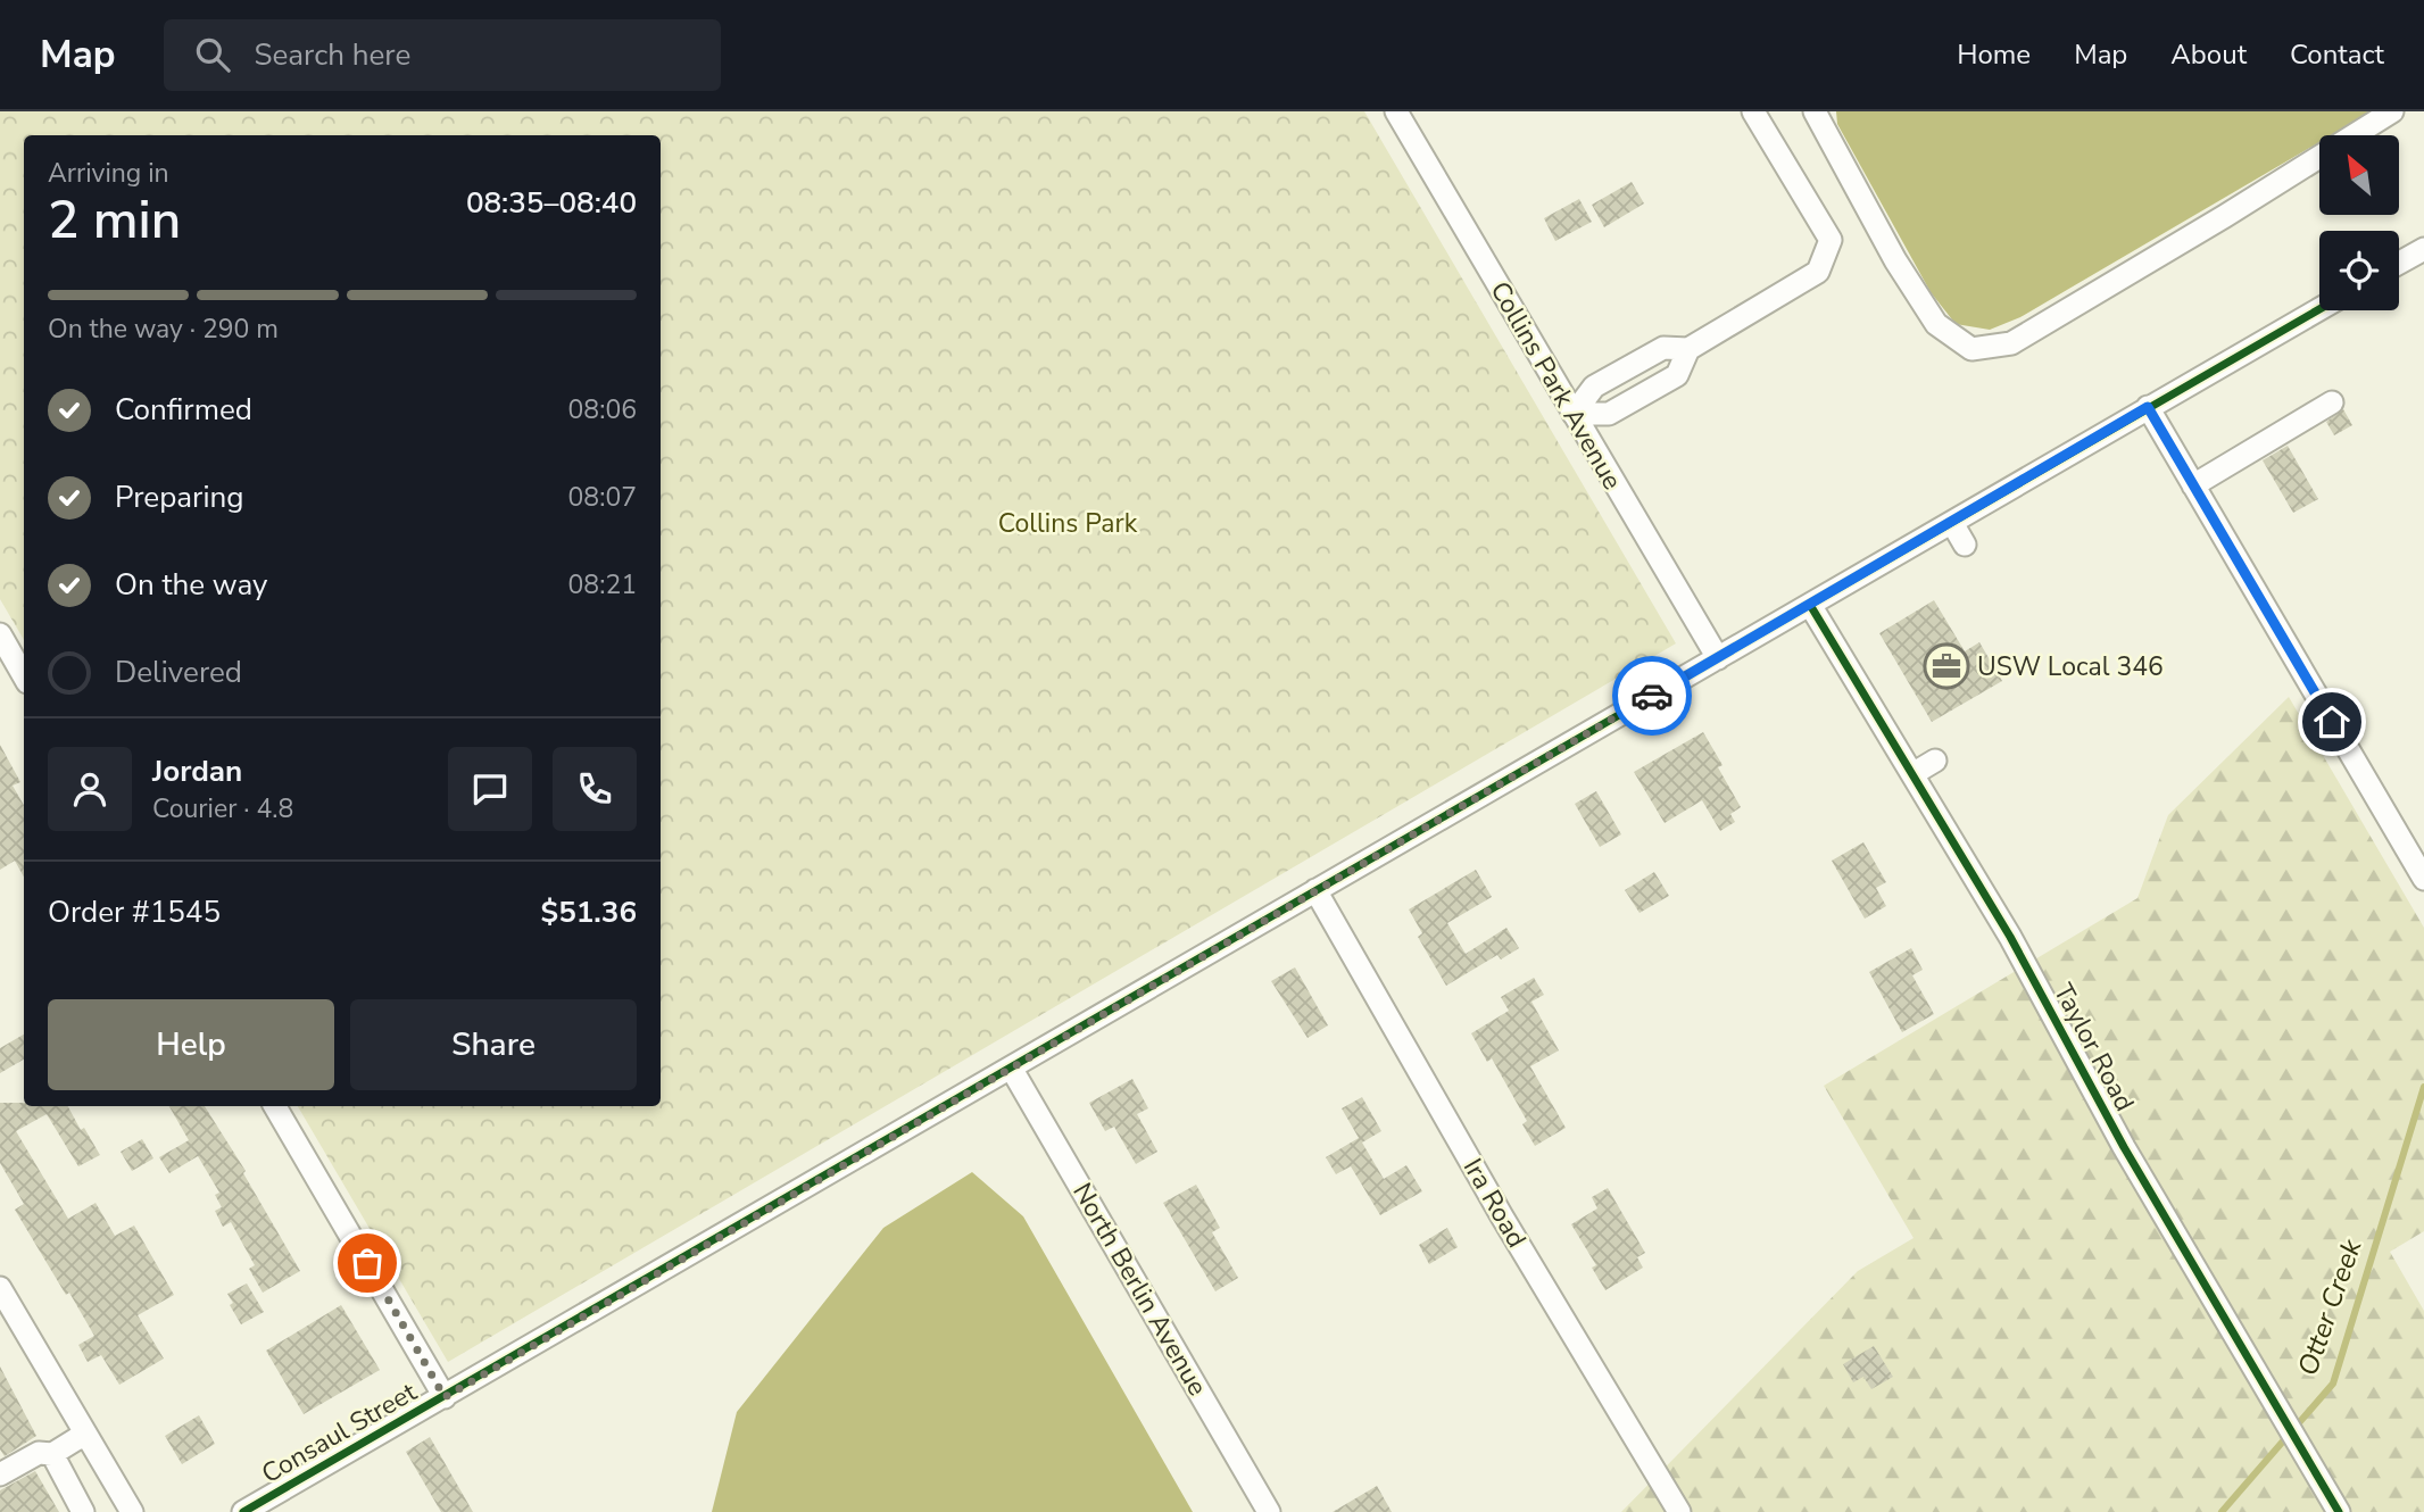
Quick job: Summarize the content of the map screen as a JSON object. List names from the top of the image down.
{
  "streets": {
    "street": [
      "Collins Park Avenue",
      "Taylor Road",
      "Ira Road",
      "North Berlin Avenue",
      "Consaul Street"
    ]
  },
  "crossings": [
    ["Collins Park Avenue", "Consaul Street"],
    ["Taylor Road", "Consaul Street"],
    ["Ira Road", "Consaul Street"],
    ["North Berlin Avenue", "Consaul Street"]
  ],
  "water": ["Otter Creek"],
  "parks": ["Collins Park"],
  "places": {
    "office": ["USW Local 346"]
  },
  "north": "top left",
  "page": {
    "header": "Map",
    "search": "Search here",
    "nav": [
      "Home",
      "Map",
      "About",
      "Contact"
    ],
    "heading": ["2 min", "Arriving in", "08:35–08:40"],
    "panel": [
      "Jordan",
      "Courier · 4.8",
      "Order #1545",
      "$51.36"
    ],
    "bar": "On the way · 290 m",
    "list": [
      ["Confirmed", "08:06"],
      ["Preparing", "08:07"],
      ["On the way", "08:21"],
      "Delivered"
    ],
    "buttons": ["Help", "Share"]
  }
}
